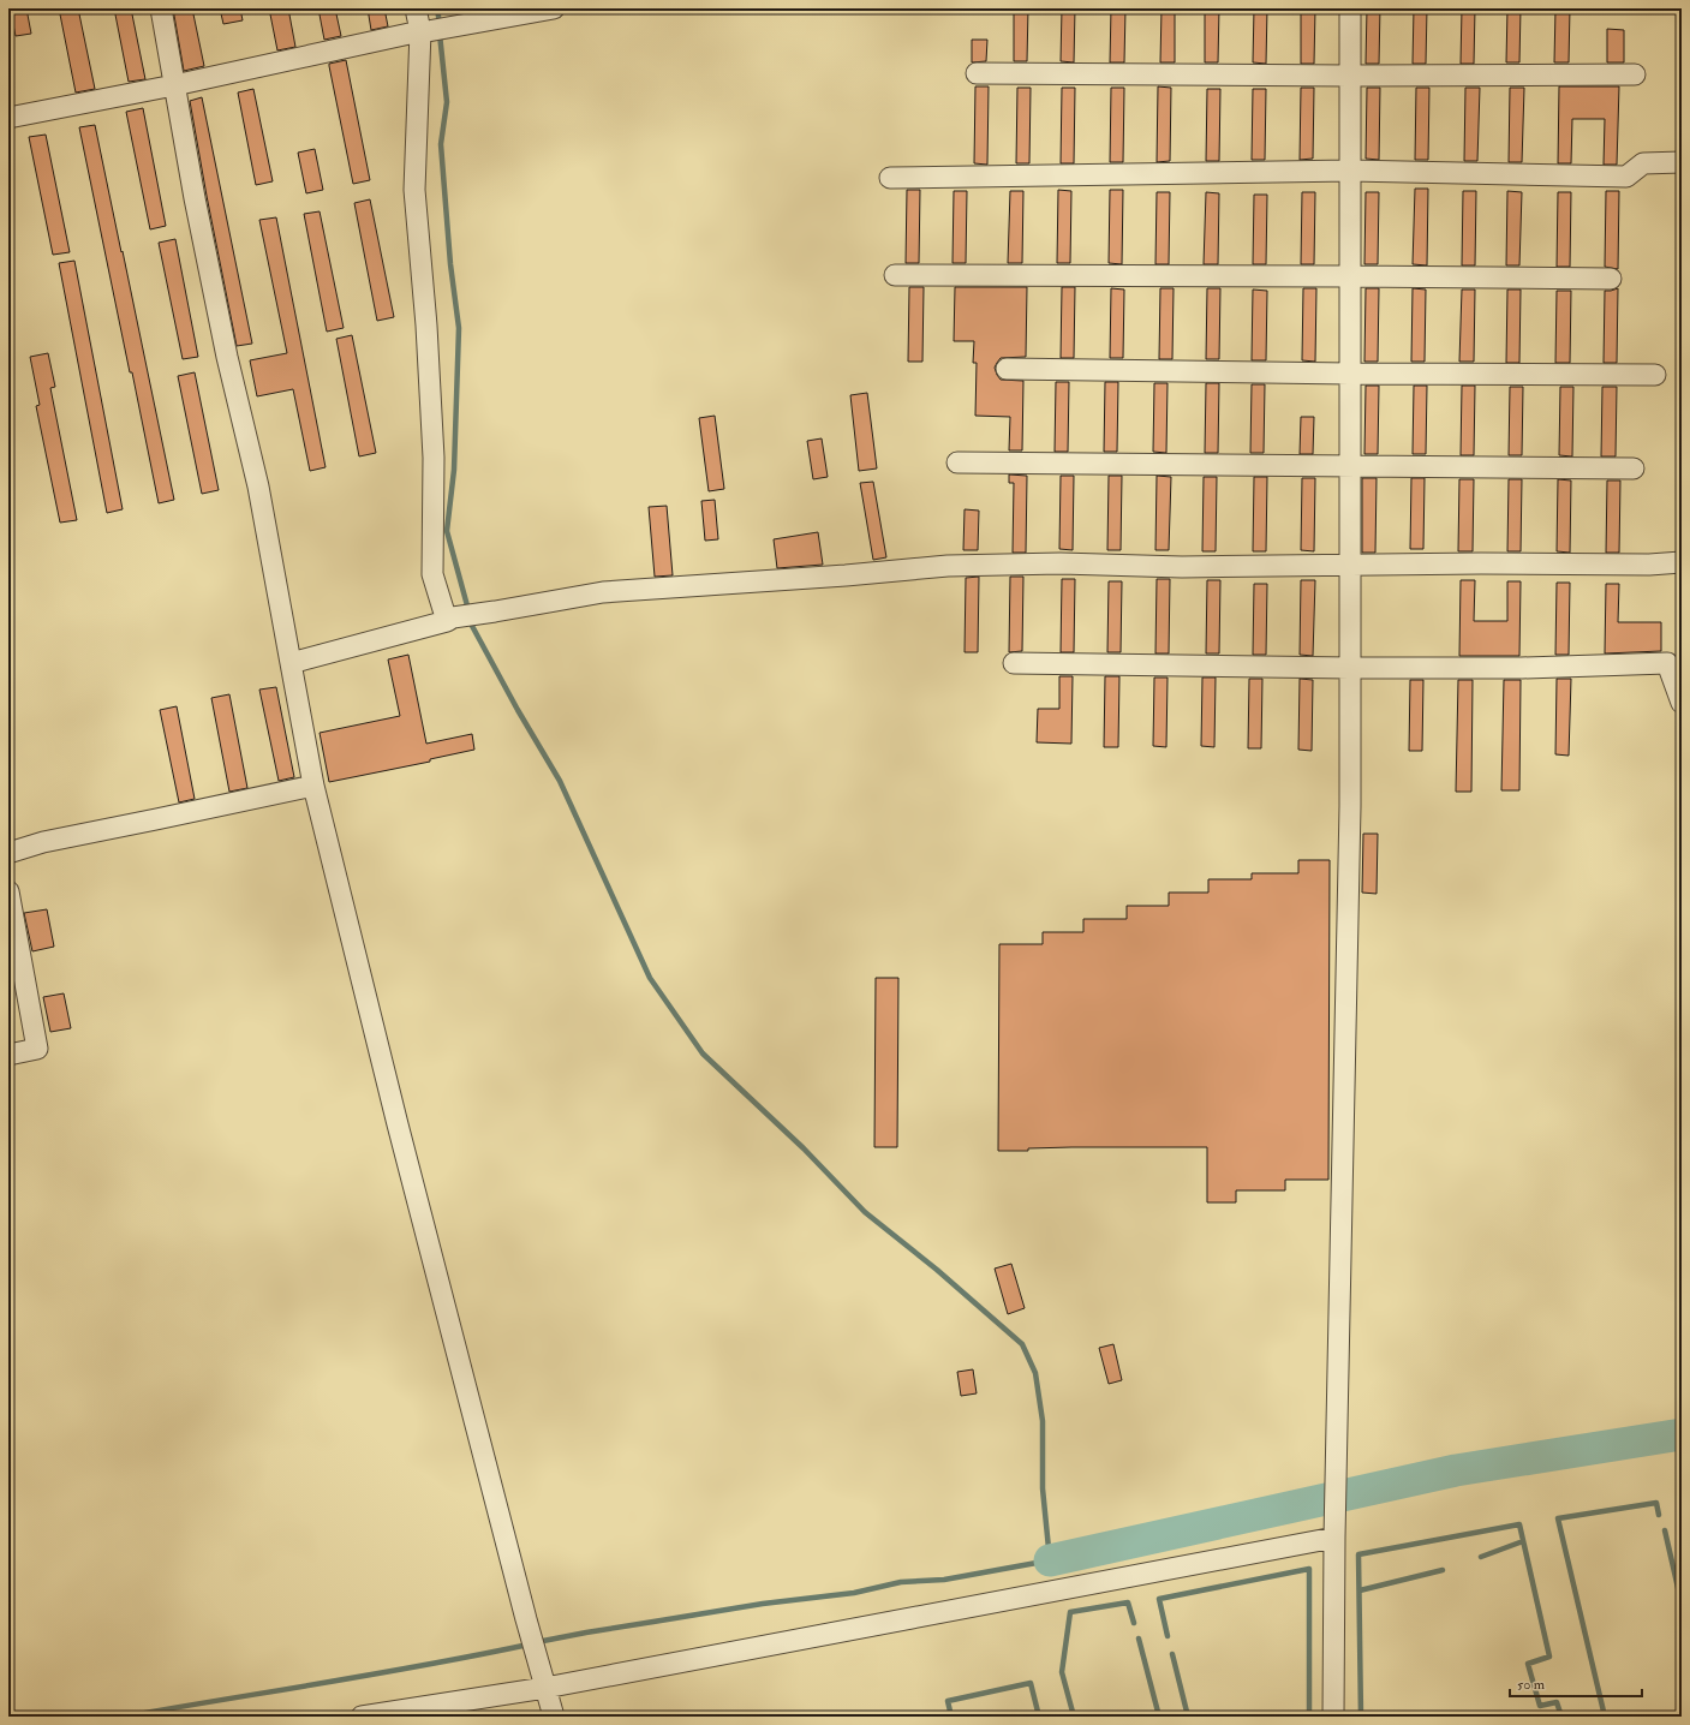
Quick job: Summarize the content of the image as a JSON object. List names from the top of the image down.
{
  "scale_bar": "50 m"
}
